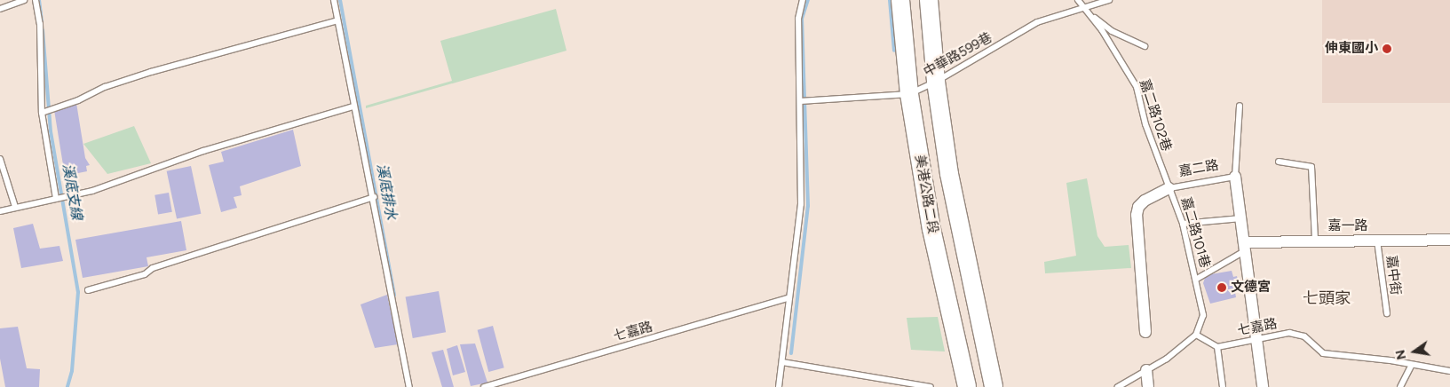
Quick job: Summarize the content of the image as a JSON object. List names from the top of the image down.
{
  "streets": {
    "main road": ["美港公路二段"],
    "street": ["嘉二路", "嘉一路"],
    "lane": [
      "中華路599巷",
      "嘉二路102巷",
      "嘉二路101巷",
      "嘉中街",
      "七嘉路"
    ]
  },
  "crossings": [
    ["中華路599巷", "嘉二路102巷"],
    ["中華路599巷", "美港公路二段"],
    ["嘉二路102巷", "嘉二路"],
    ["嘉二路102巷", "嘉二路101巷"],
    ["嘉二路", "嘉一路"],
    ["嘉二路", "嘉二路101巷"],
    ["嘉二路", "七嘉路"],
    ["嘉一路", "嘉中街"]
  ],
  "districts": ["七頭家"],
  "water": ["溪底支線", "溪底排水"],
  "places": ["伸東國小", "文德宮"],
  "north": "left"
}
